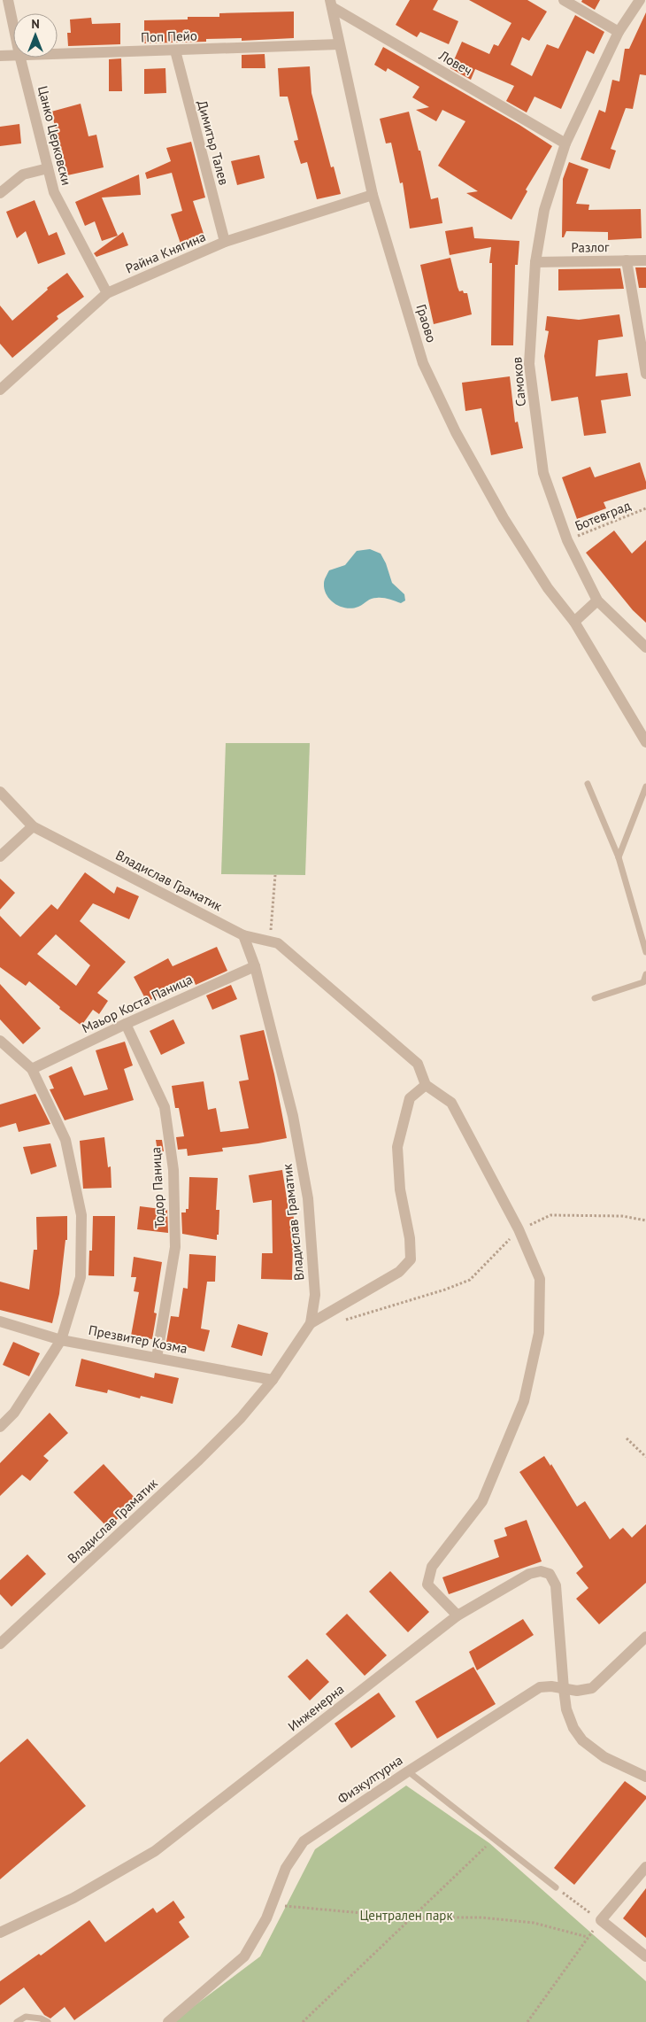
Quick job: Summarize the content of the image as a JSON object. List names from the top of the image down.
{
  "streets": {
    "street": [
      "Поп Пейо",
      "Ловеч",
      "Цанко Церковски",
      "Димитър Талев",
      "Разлог",
      "Райна Княгина",
      "Граово",
      "Самоков",
      "Владислав Граматик",
      "Маьор Коста Паница",
      "Тодор Паница",
      "Презвитер Козма",
      "Инженерна",
      "Физкултурна"
    ],
    "path": ["Ботевград"]
  },
  "crossings": [
    ["Поп Пейо", "Димитър Талев"],
    ["Поп Пейо", "Граово"],
    ["Ловеч", "Граово"],
    ["Ловеч", "Самоков"],
    ["Цанко Церковски", "Райна Княгина"],
    ["Димитър Талев", "Райна Княгина"],
    ["Разлог", "Самоков"],
    ["Райна Княгина", "Граово"],
    ["Самоков", "Ботевград"],
    ["Владислав Граматик", "Маьор Коста Паница"],
    ["Владислав Граматик", "Презвитер Козма"],
    ["Маьор Коста Паница", "Тодор Паница"],
    ["Тодор Паница", "Презвитер Козма"],
    ["Инженерна", "Физкултурна"]
  ],
  "parks": ["Централен парк"],
  "north": "top"
}
